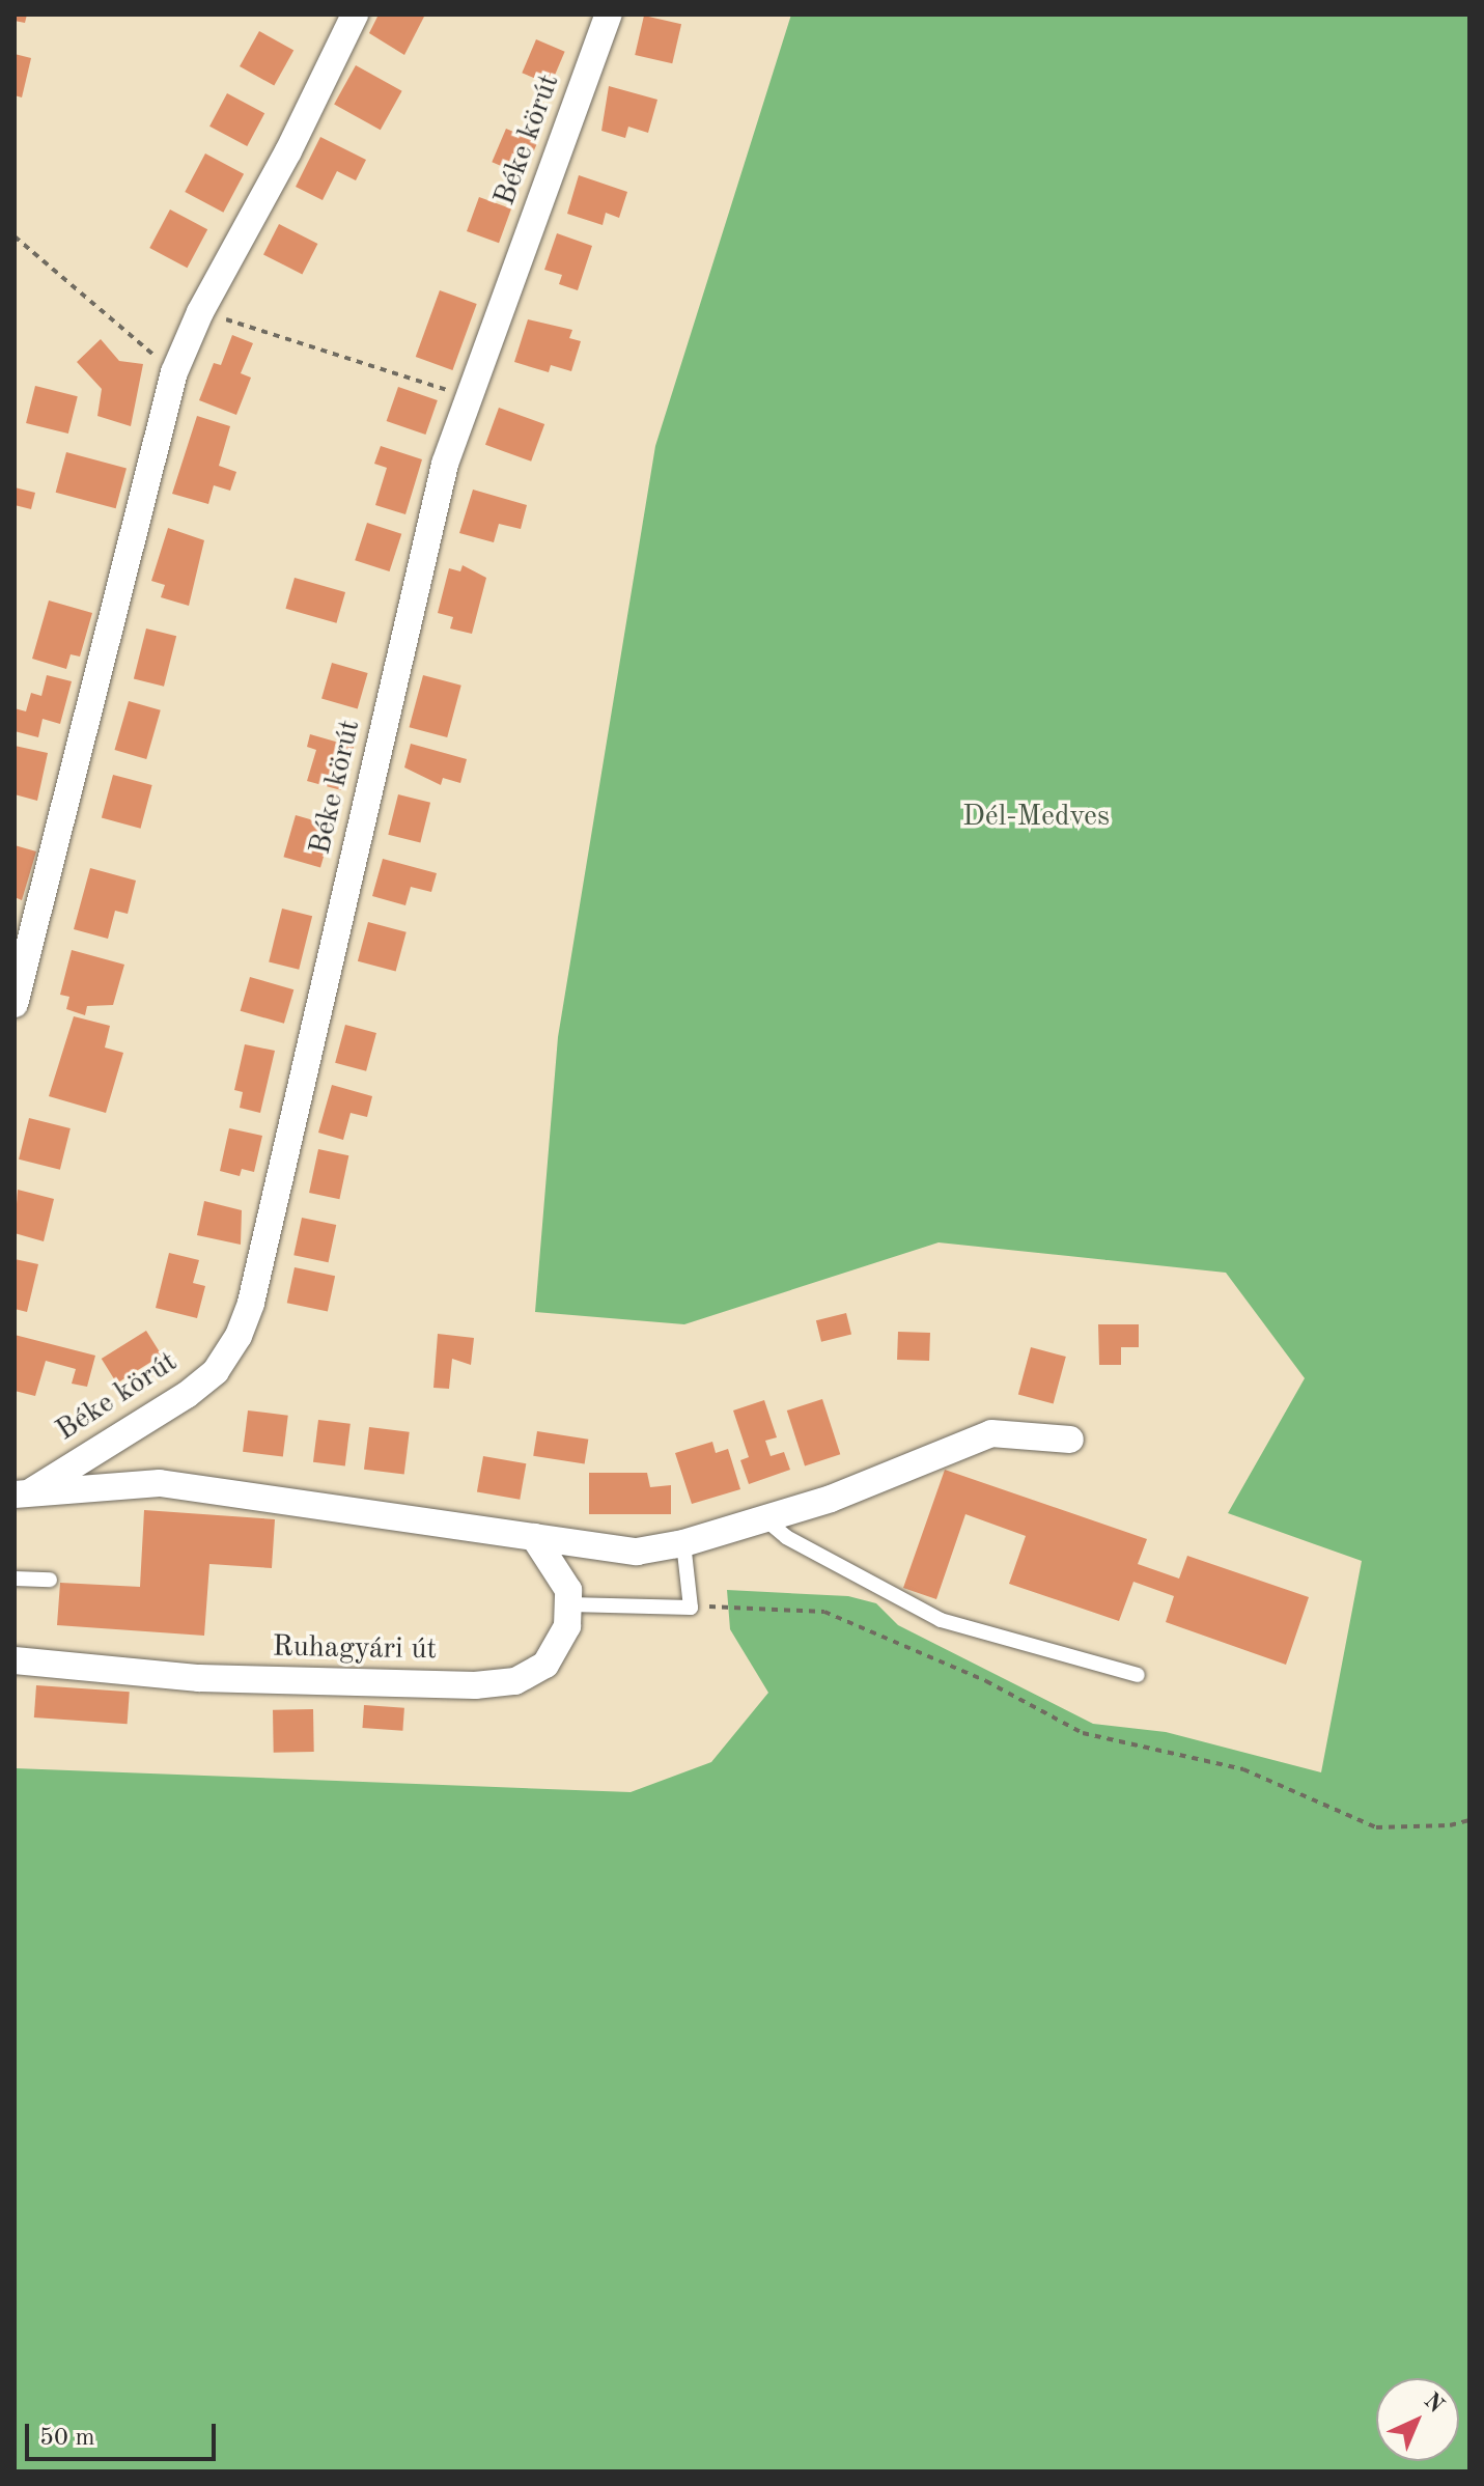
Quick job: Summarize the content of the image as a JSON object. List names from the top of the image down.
{
  "streets": {
    "street": ["Béke körút", "Ruhagyári út"]
  },
  "parks": ["Dél-Medves"],
  "scale_bar": "50 m",
  "north": "top right"
}
